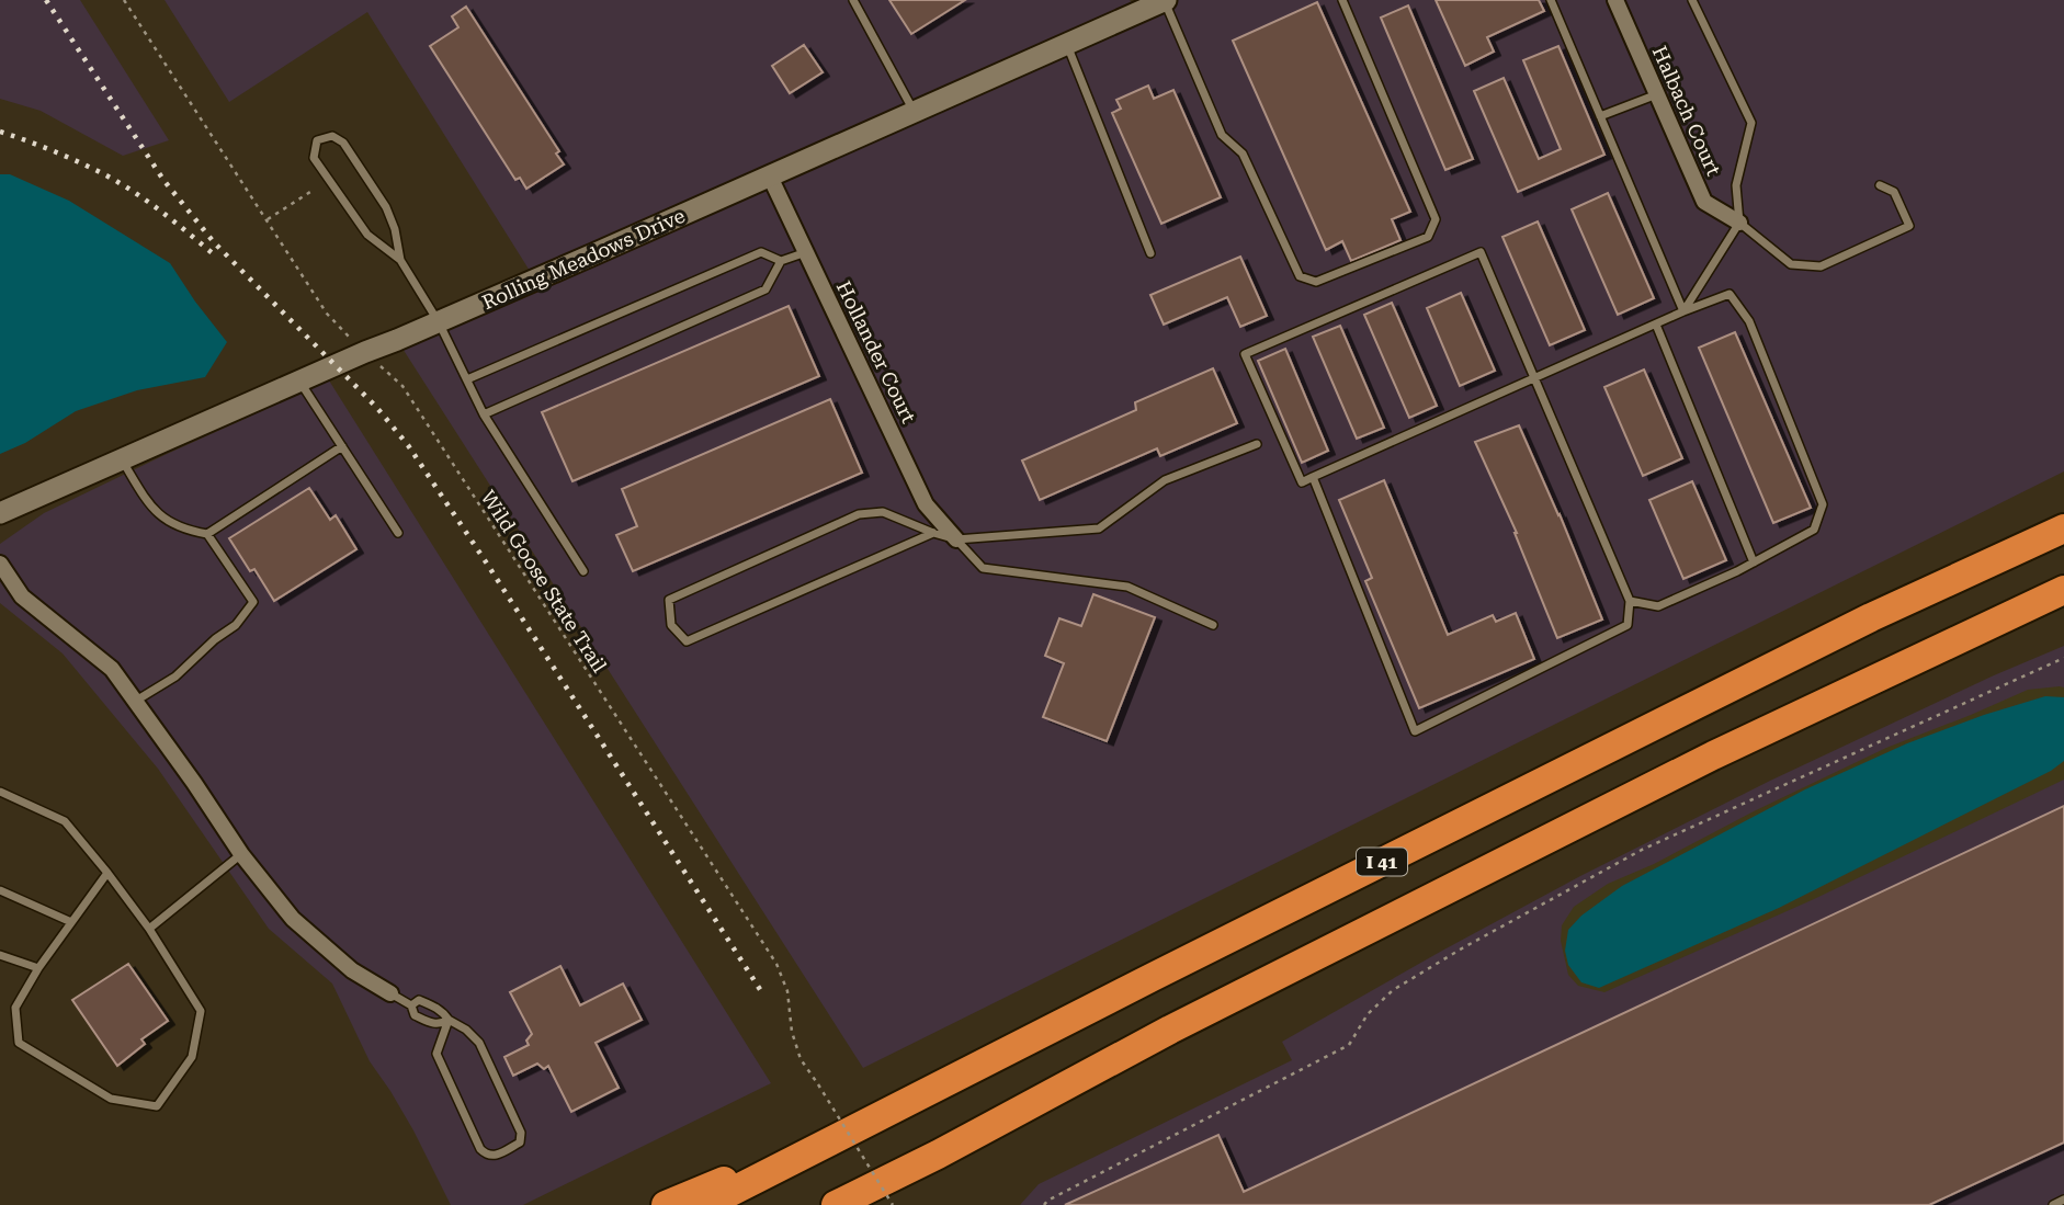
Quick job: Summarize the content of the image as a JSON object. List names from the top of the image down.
{
  "streets": {
    "highway": ["I 41"],
    "main road": ["Rolling Meadows Drive"],
    "street": ["Halbach Court", "Hollander Court"],
    "path": ["Wild Goose State Trail"]
  },
  "crossings": [
    ["Rolling Meadows Drive", "Hollander Court"],
    ["Rolling Meadows Drive", "Wild Goose State Trail"]
  ]
}
